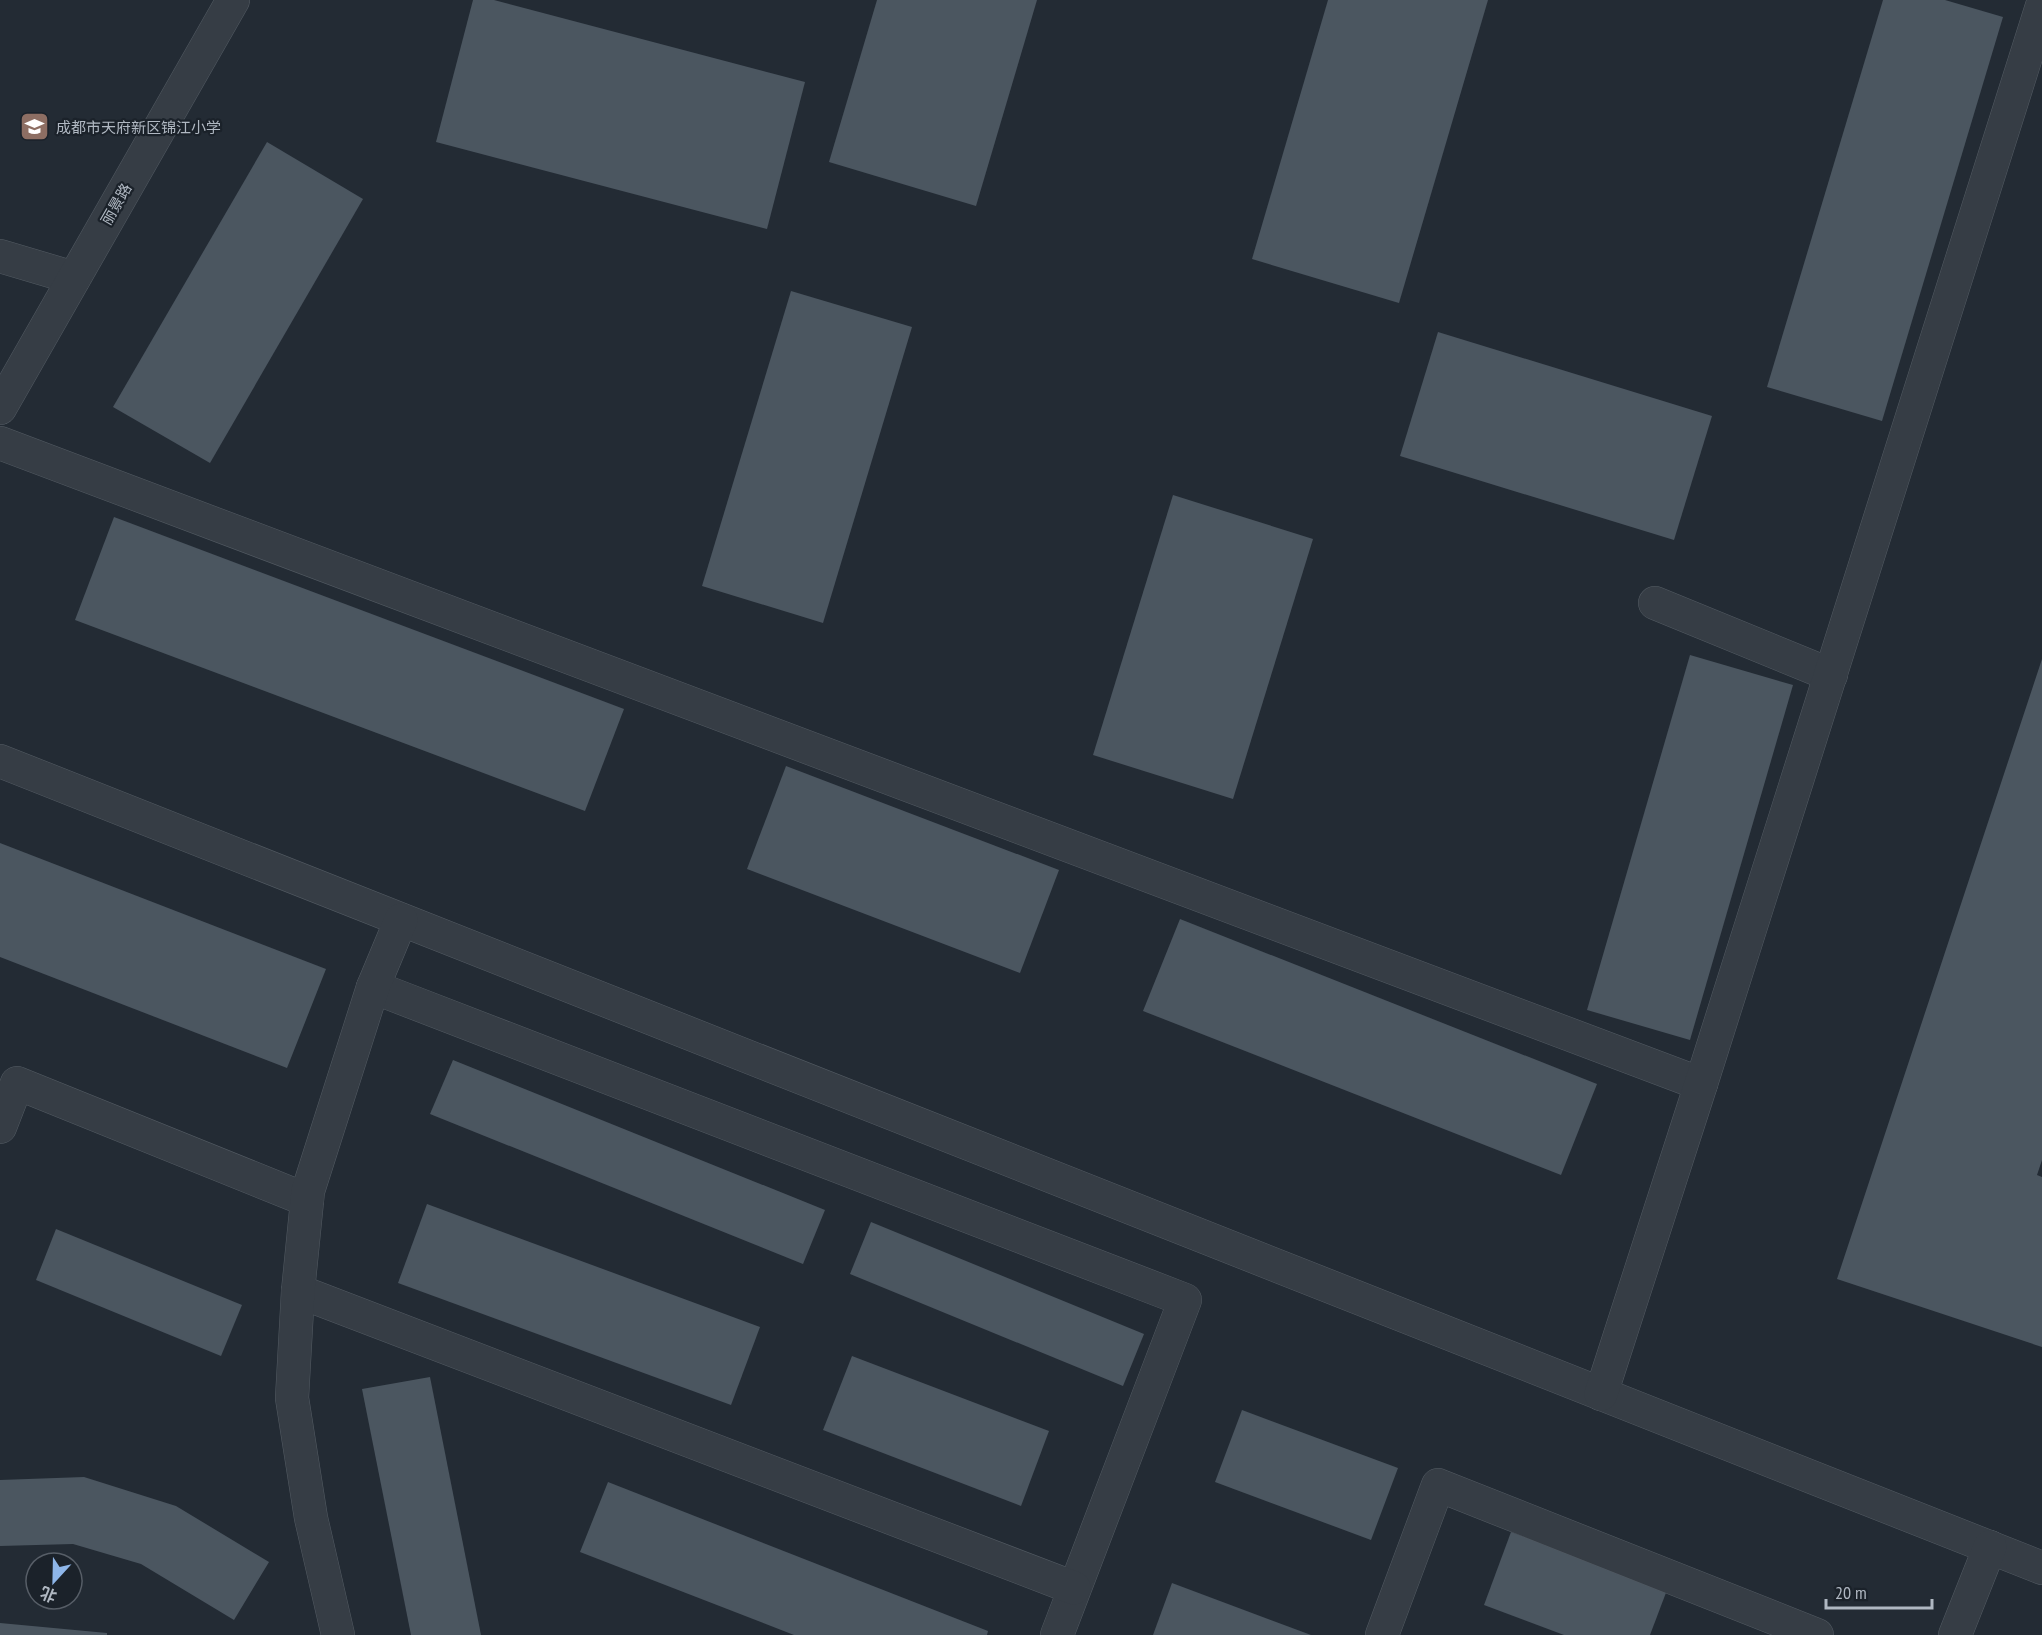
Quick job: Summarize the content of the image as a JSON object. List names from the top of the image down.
{
  "streets": {
    "street": ["丽景路"]
  },
  "places": {
    "school or university": ["成都市天府新区锦江小学"]
  },
  "scale_bar": "20 m",
  "north": "bottom"
}
